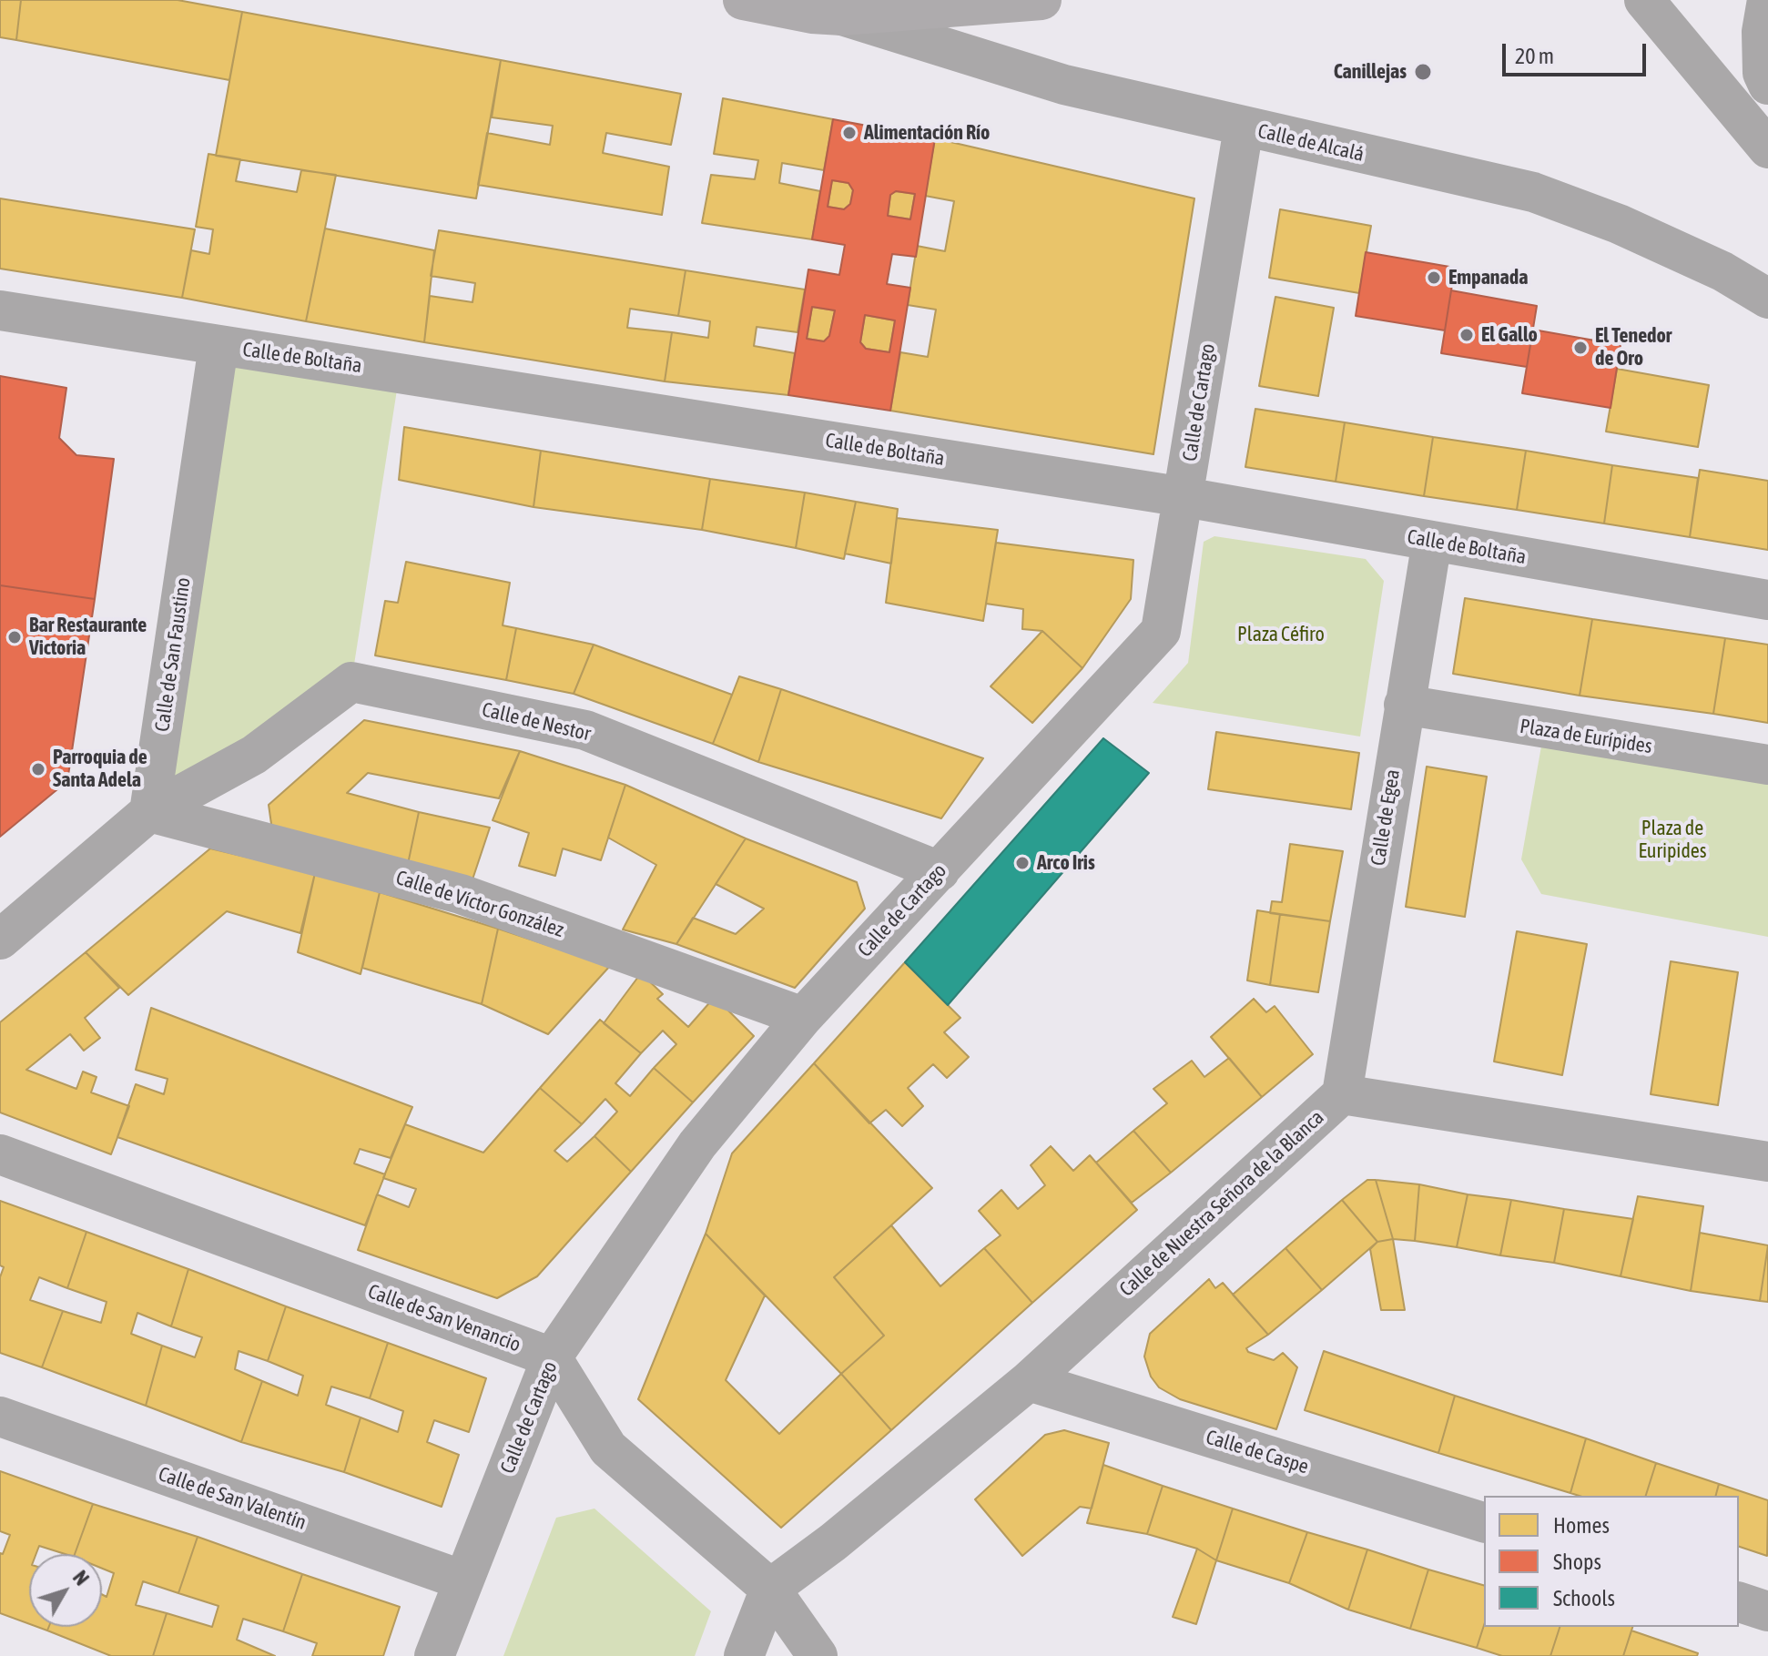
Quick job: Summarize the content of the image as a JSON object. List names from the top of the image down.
{
  "streets": {
    "main road": ["Calle de Alcalá"],
    "street": [
      "Calle de Boltaña",
      "Calle de Cartago",
      "Calle de San Faustino",
      "Calle de Nestor",
      "Plaza de Eurípides",
      "Calle de Egea",
      "Calle de Víctor González",
      "Calle de Nuestra Señora de la Blanca",
      "Calle de San Venancio",
      "Calle de Caspe",
      "Calle de San Valentín"
    ]
  },
  "crossings": [
    ["Calle de Alcalá", "Calle de Cartago"],
    ["Calle de Boltaña", "Calle de Cartago"],
    ["Calle de Boltaña", "Calle de San Faustino"],
    ["Calle de Boltaña", "Calle de Egea"],
    ["Calle de Cartago", "Calle de Nestor"],
    ["Calle de Cartago", "Calle de Víctor González"],
    ["Calle de Cartago", "Calle de San Venancio"],
    ["Calle de Cartago", "Calle de San Valentín"],
    ["Calle de San Faustino", "Calle de Nestor"],
    ["Calle de San Faustino", "Calle de Víctor González"],
    ["Calle de Nestor", "Calle de Víctor González"],
    ["Plaza de Eurípides", "Calle de Egea"],
    ["Calle de Egea", "Calle de Nuestra Señora de la Blanca"],
    ["Calle de Nuestra Señora de la Blanca", "Calle de Caspe"]
  ],
  "parks": ["Plaza Céfiro", "Plaza de Euripides"],
  "places": [
    "Canillejas",
    "Alimentación Río",
    "Empanada",
    "El Gallo",
    "El Tenedor de Oro",
    "Bar Restaurante Victoria",
    "Parroquia de Santa Adela",
    "Arco Iris"
  ],
  "legend": ["Homes", "Shops", "Schools"],
  "scale_bar": "20 m",
  "north": "top right"
}
